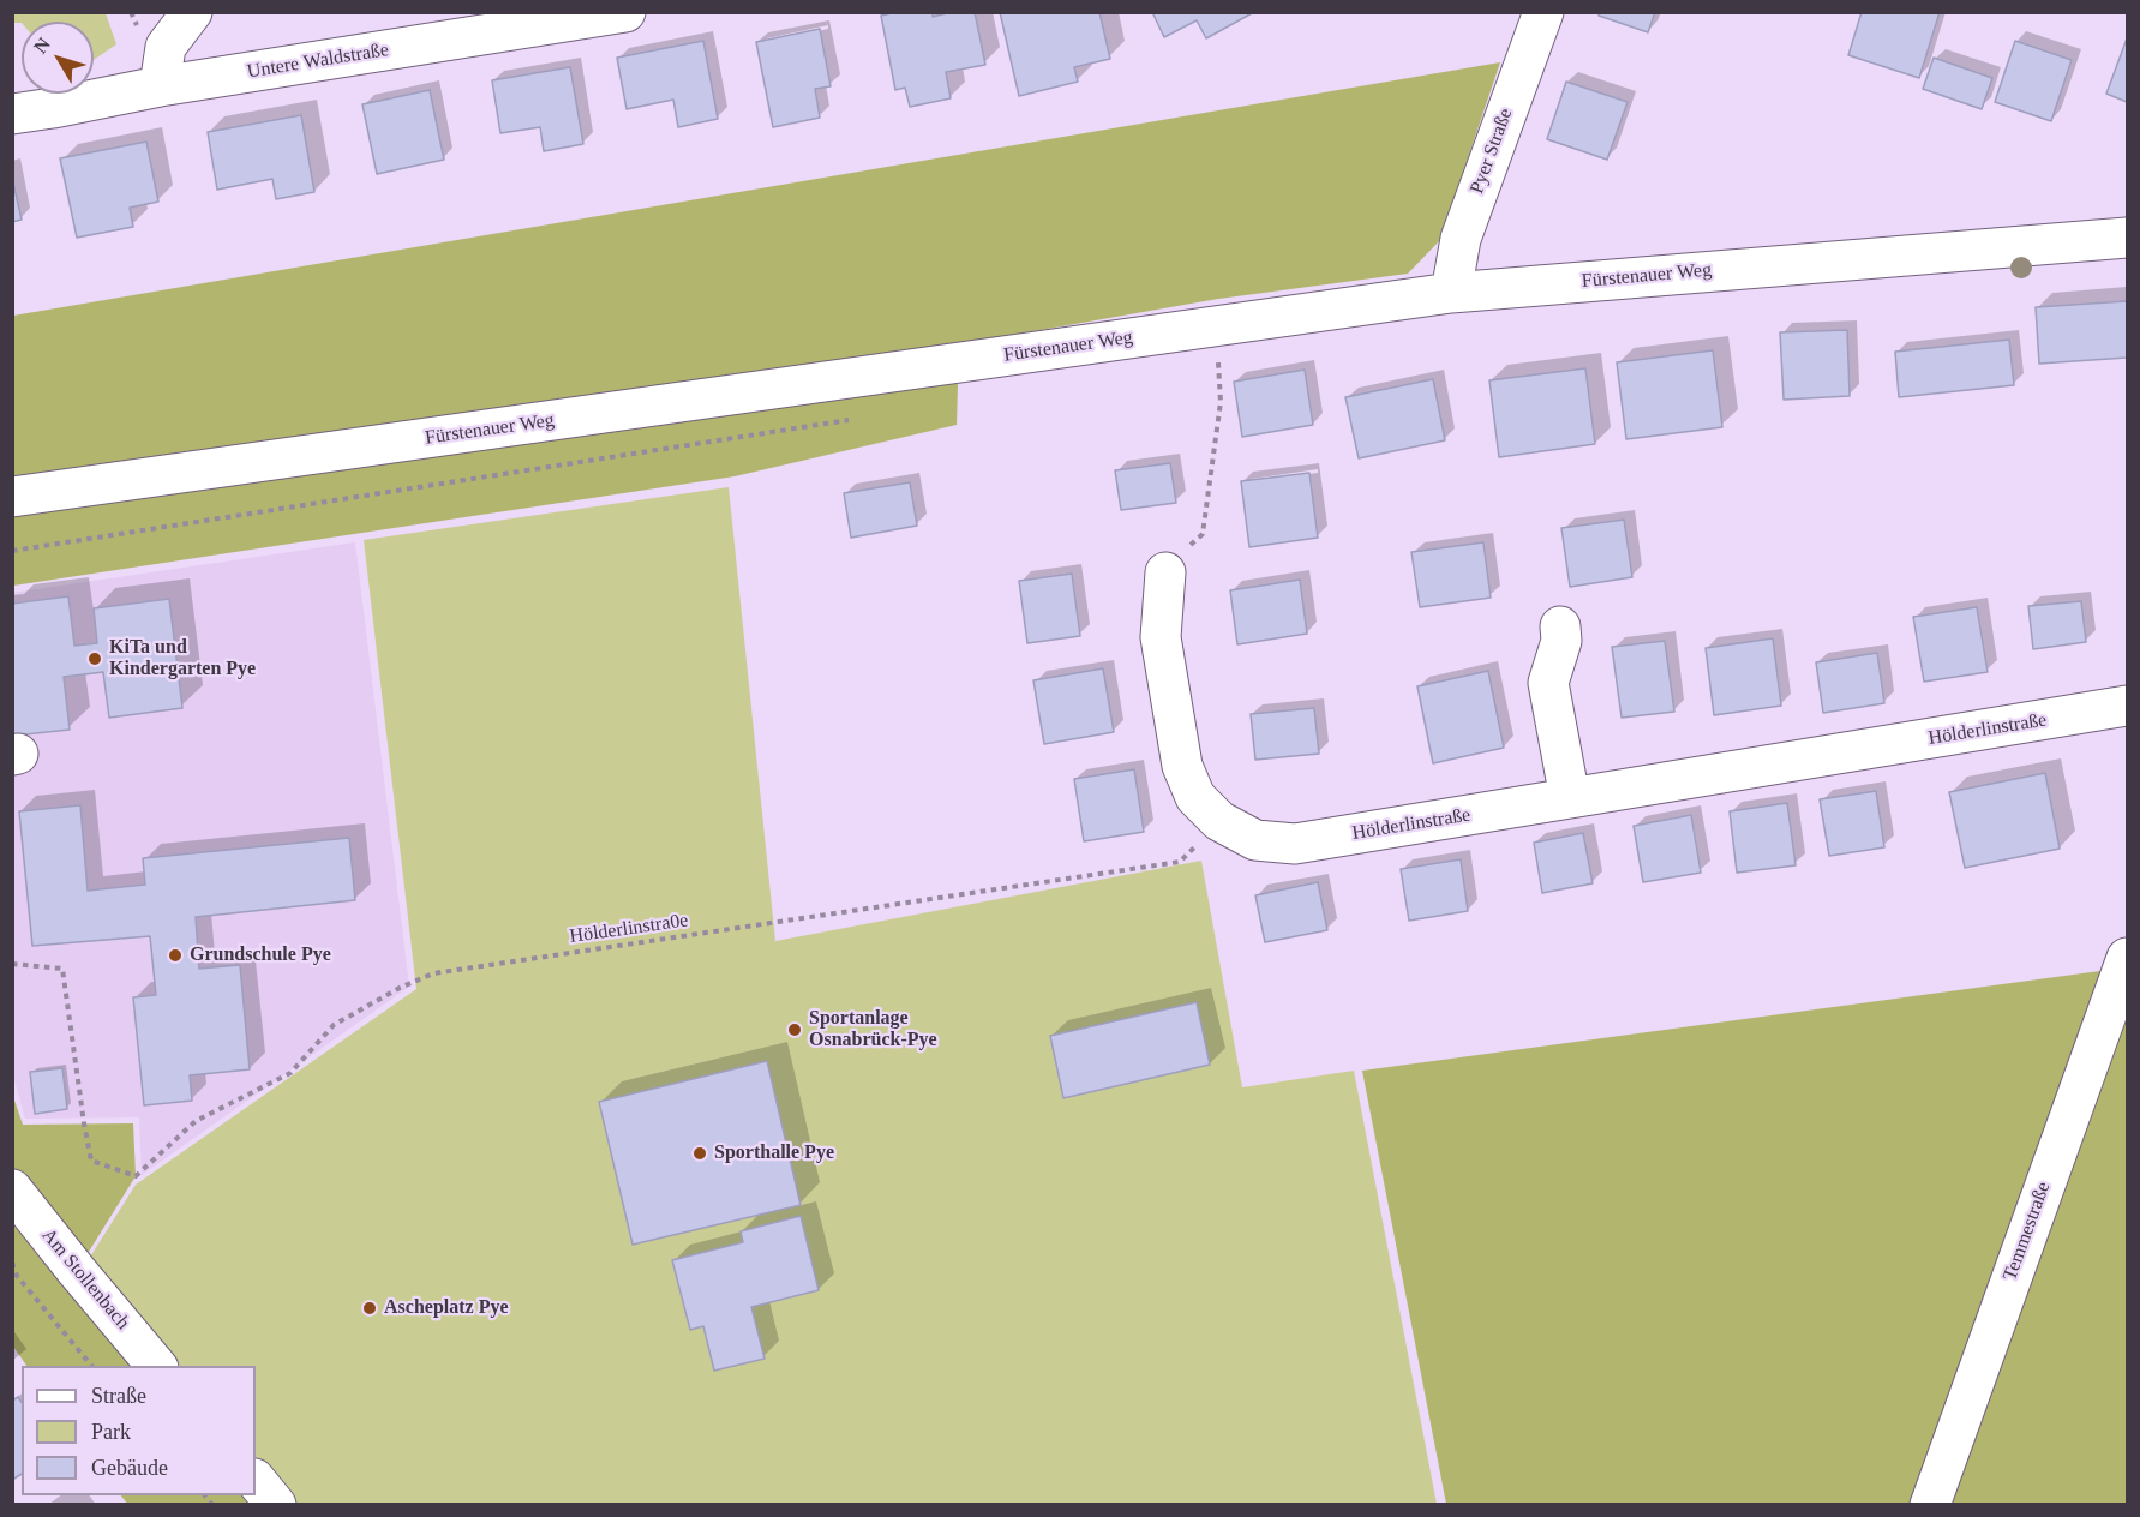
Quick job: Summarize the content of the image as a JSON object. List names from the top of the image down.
{
  "streets": {
    "street": [
      "Untere Waldstraße",
      "Pyer Straße",
      "Fürstenauer Weg",
      "Hölderlinstraße",
      "Temmestraße",
      "Am Stollenbach"
    ],
    "path": ["Hölderlinstra0e"]
  },
  "crossings": [
    ["Pyer Straße", "Fürstenauer Weg"],
    ["Hölderlinstraße", "Hölderlinstra0e"]
  ],
  "places": [
    "KiTa und Kindergarten Pye",
    "Grundschule Pye",
    "Sportanlage Osnabrück-Pye",
    "Sporthalle Pye",
    "Ascheplatz Pye"
  ],
  "legend": ["Straße", "Park", "Gebäude"],
  "north": "top left"
}
